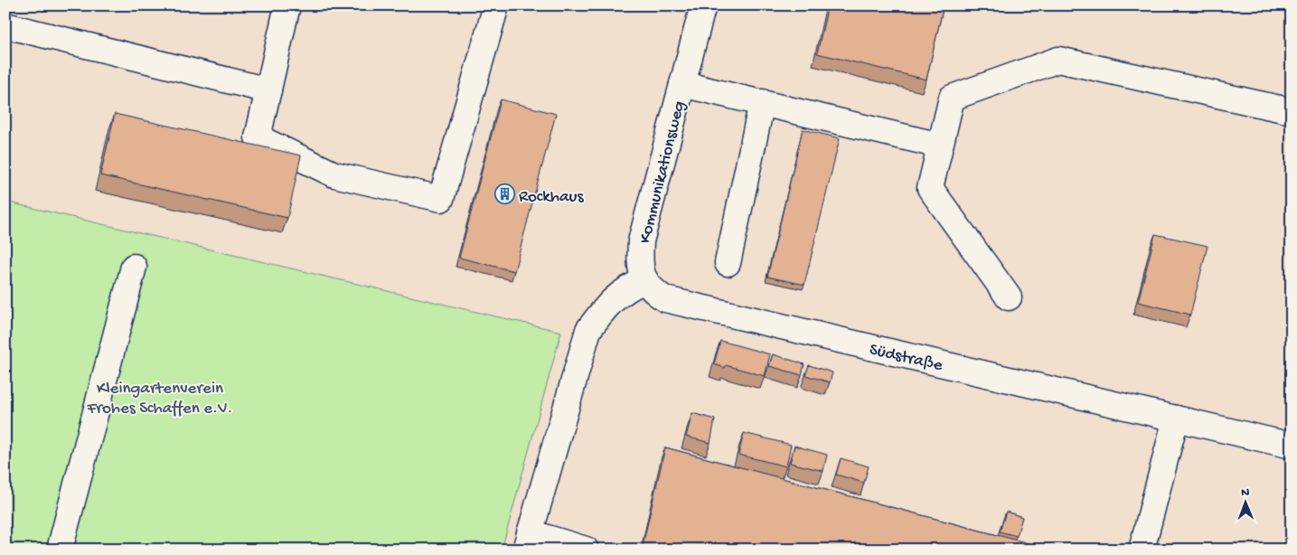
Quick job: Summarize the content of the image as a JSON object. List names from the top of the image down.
{
  "streets": {
    "street": ["Kommunikationsweg", "Südstraße"]
  },
  "crossings": [
    ["Kommunikationsweg", "Südstraße"]
  ],
  "parks": ["Kleingartenverein Frohes Schaffen e.V."],
  "places": {
    "building": ["Rockhaus"]
  },
  "north": "top"
}
